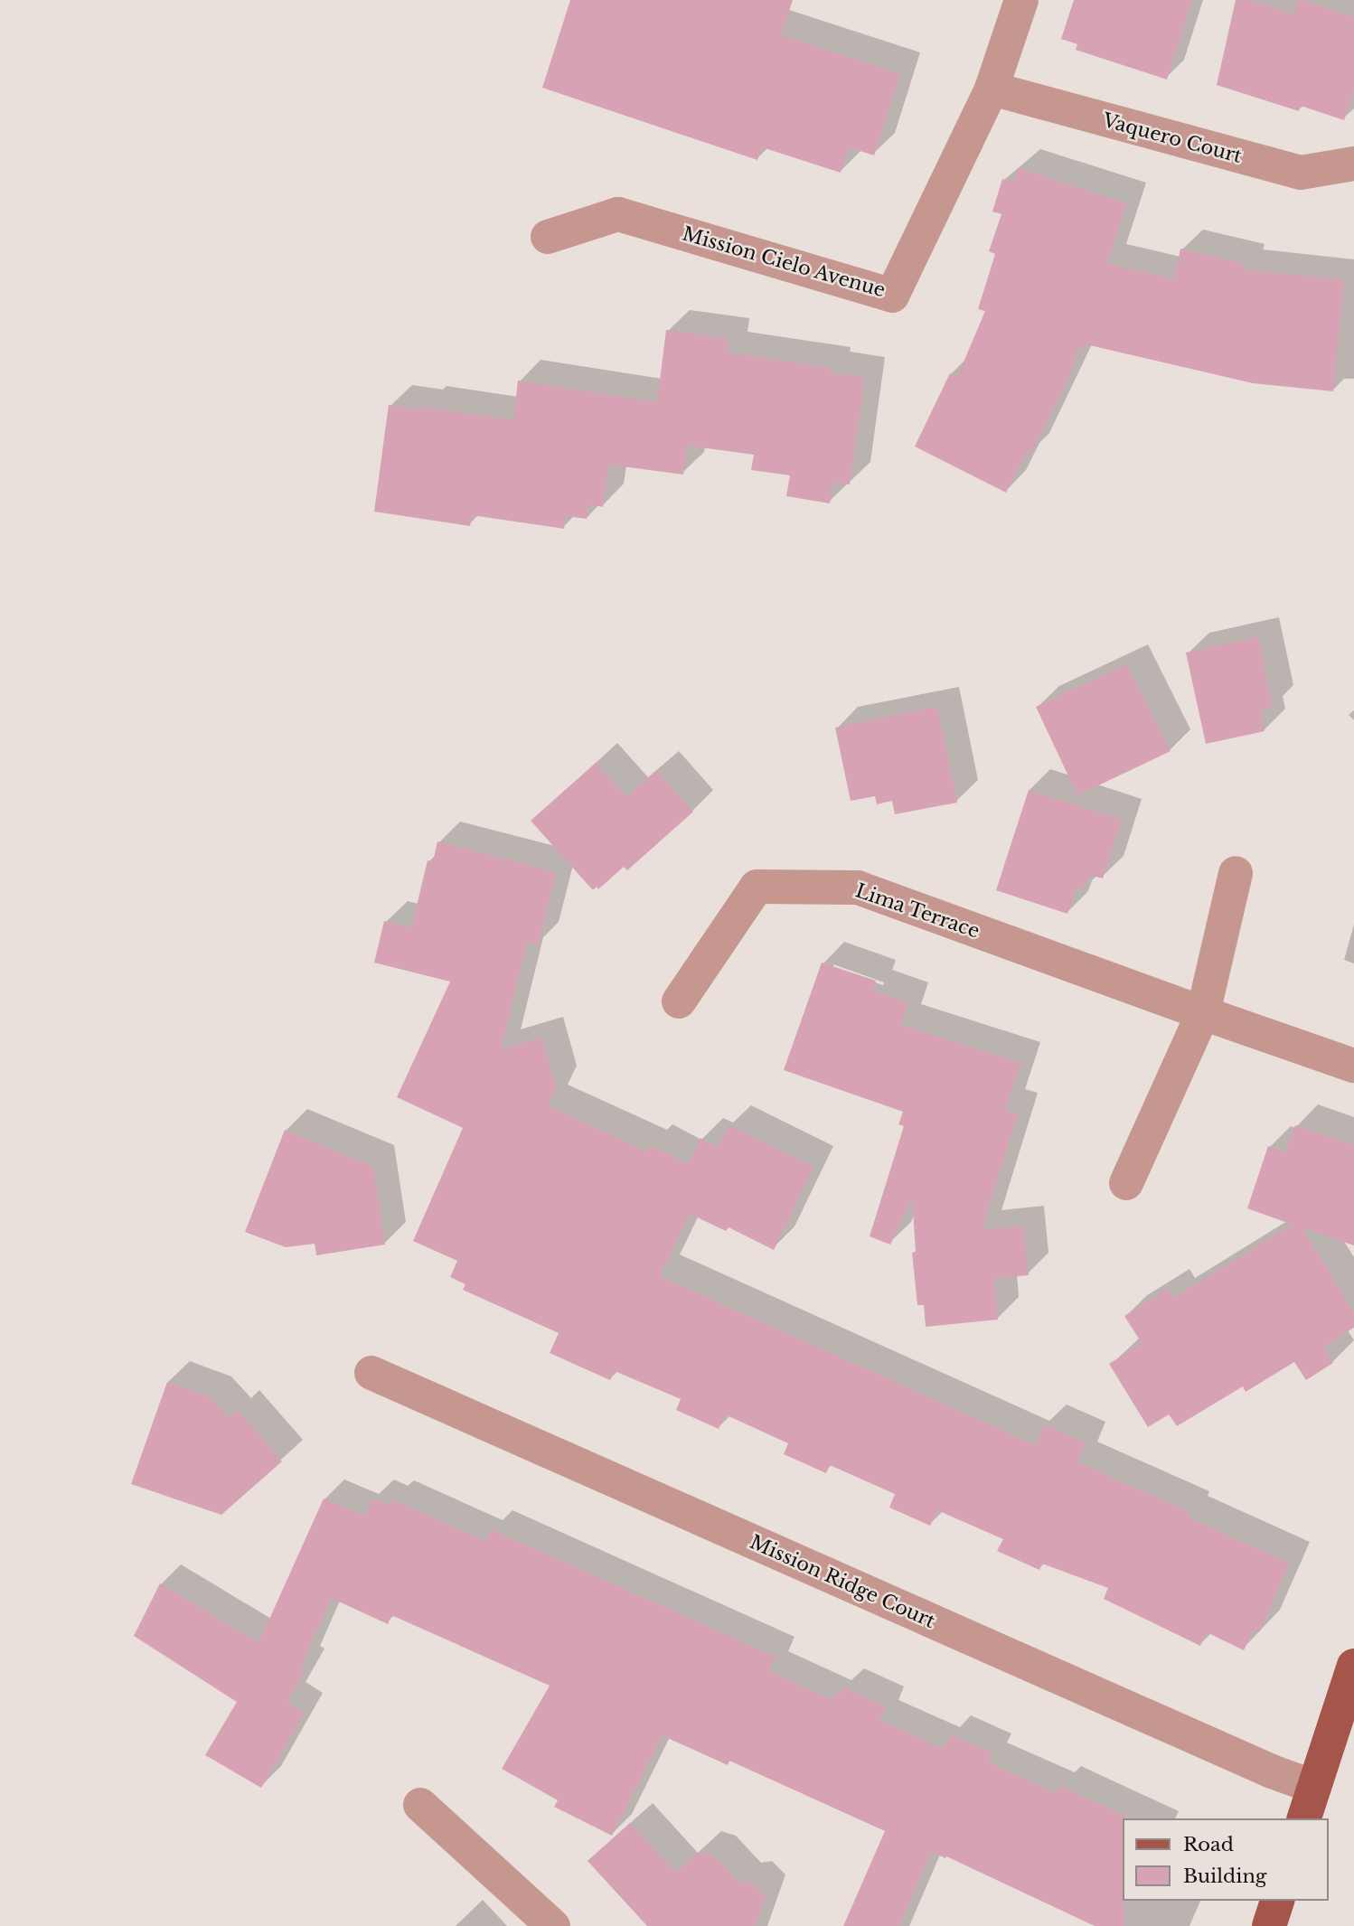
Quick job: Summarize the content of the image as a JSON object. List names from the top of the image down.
{
  "streets": {
    "street": [
      "Vaquero Court",
      "Mission Cielo Avenue",
      "Lima Terrace",
      "Mission Ridge Court"
    ]
  },
  "crossings": [
    ["Vaquero Court", "Mission Cielo Avenue"]
  ],
  "legend": ["Road", "Building"]
}
